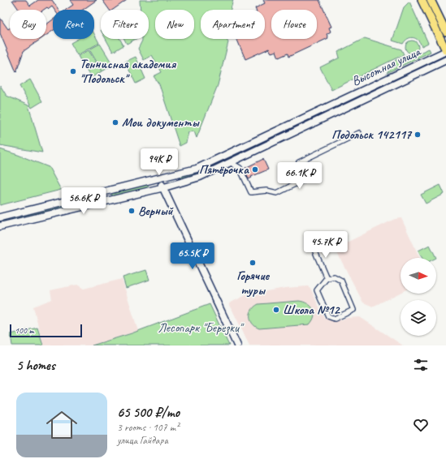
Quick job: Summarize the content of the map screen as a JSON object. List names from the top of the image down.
{
  "streets": {
    "street": ["Высотная улица"]
  },
  "parks": ["Лесопарк \"Березки\""],
  "places": [
    "Теннисная академия \"Подольск\"",
    "Мои документы",
    "Подольск 142117",
    "Пятёрочка",
    "Верный",
    "Горячие туры",
    "Школа №12"
  ],
  "scale_bar": "100 m",
  "north": "right",
  "page": {
    "chip": [
      "Buy",
      "Rent",
      "Filters",
      "New",
      "Apartment",
      "House"
    ],
    "price": [
      "94K ₽",
      "66.1K ₽",
      "56.6K ₽",
      "45.7K ₽",
      "65.5K ₽"
    ],
    "scale": "100 m",
    "heading": "5 homes",
    "list": [
      {
        "name": "65 500 ₽/mo",
        "note": "3 rooms · 107 m² · улица Гайдара"
      }
    ]
  }
}
